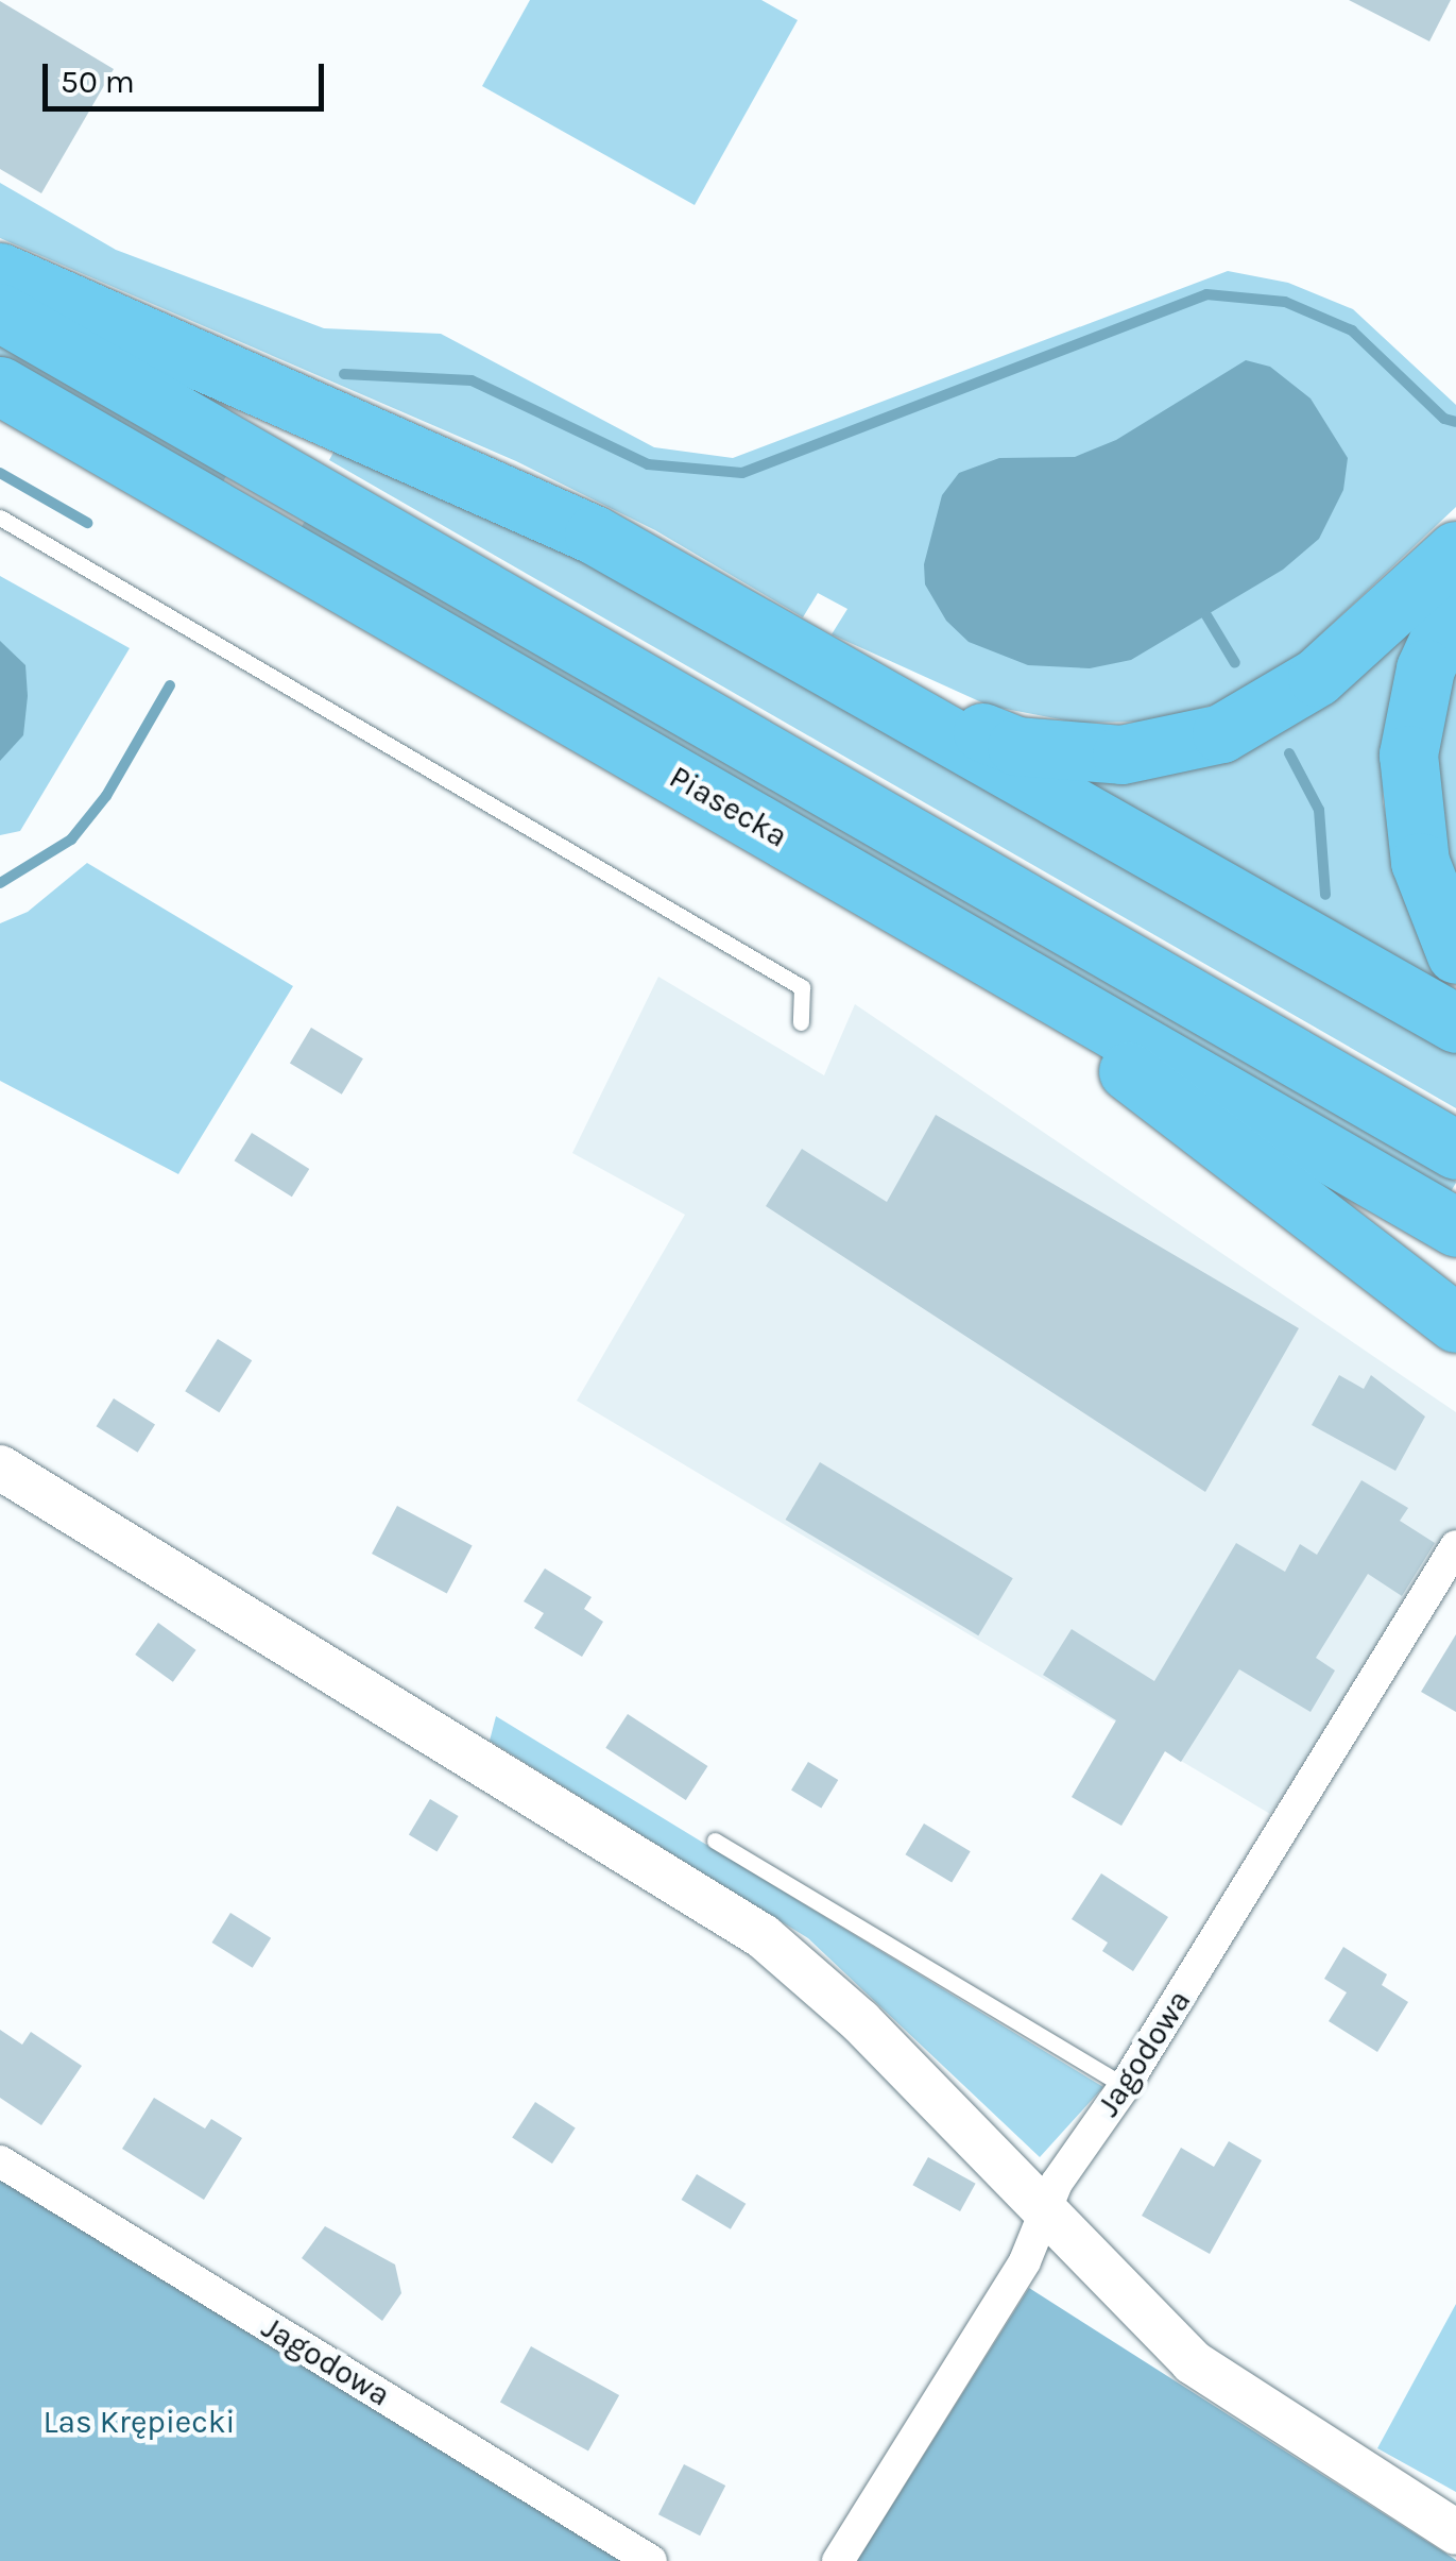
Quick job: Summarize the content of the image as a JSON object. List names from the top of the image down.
{
  "streets": {
    "highway": ["Piasecka"],
    "street": ["Jagodowa"]
  },
  "parks": ["Las Krępiecki"],
  "scale_bar": "50 m"
}
